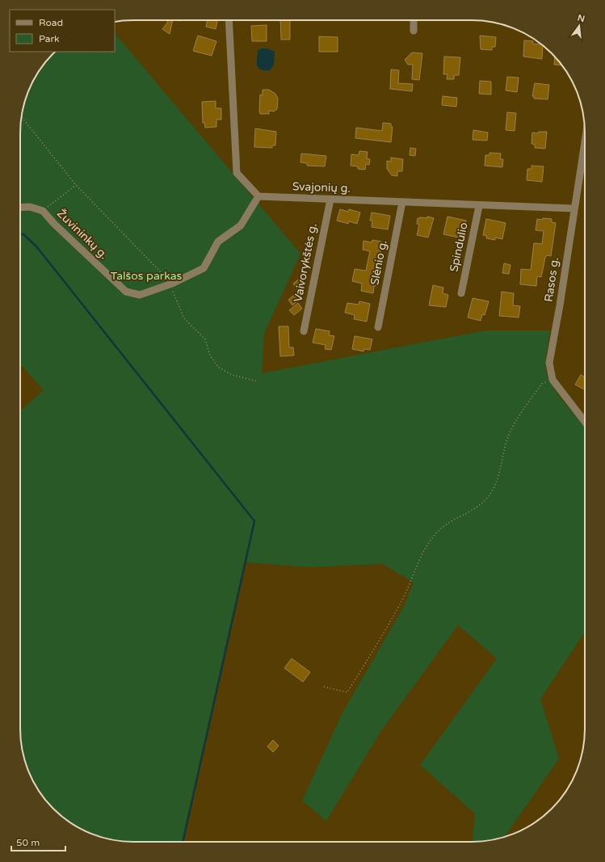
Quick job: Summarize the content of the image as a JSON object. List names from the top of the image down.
{
  "streets": {
    "street": [
      "Svajonių g.",
      "Žuvininkų g.",
      "Spindulio",
      "Vaivorykštės g.",
      "Slėnio g.",
      "Rasos g."
    ]
  },
  "crossings": [
    ["Svajonių g.", "Žuvininkų g."],
    ["Svajonių g.", "Spindulio"],
    ["Svajonių g.", "Vaivorykštės g."],
    ["Svajonių g.", "Slėnio g."],
    ["Svajonių g.", "Rasos g."]
  ],
  "parks": ["Talšos parkas"],
  "legend": ["Road", "Park"],
  "scale_bar": "50 m",
  "north": "top"
}
